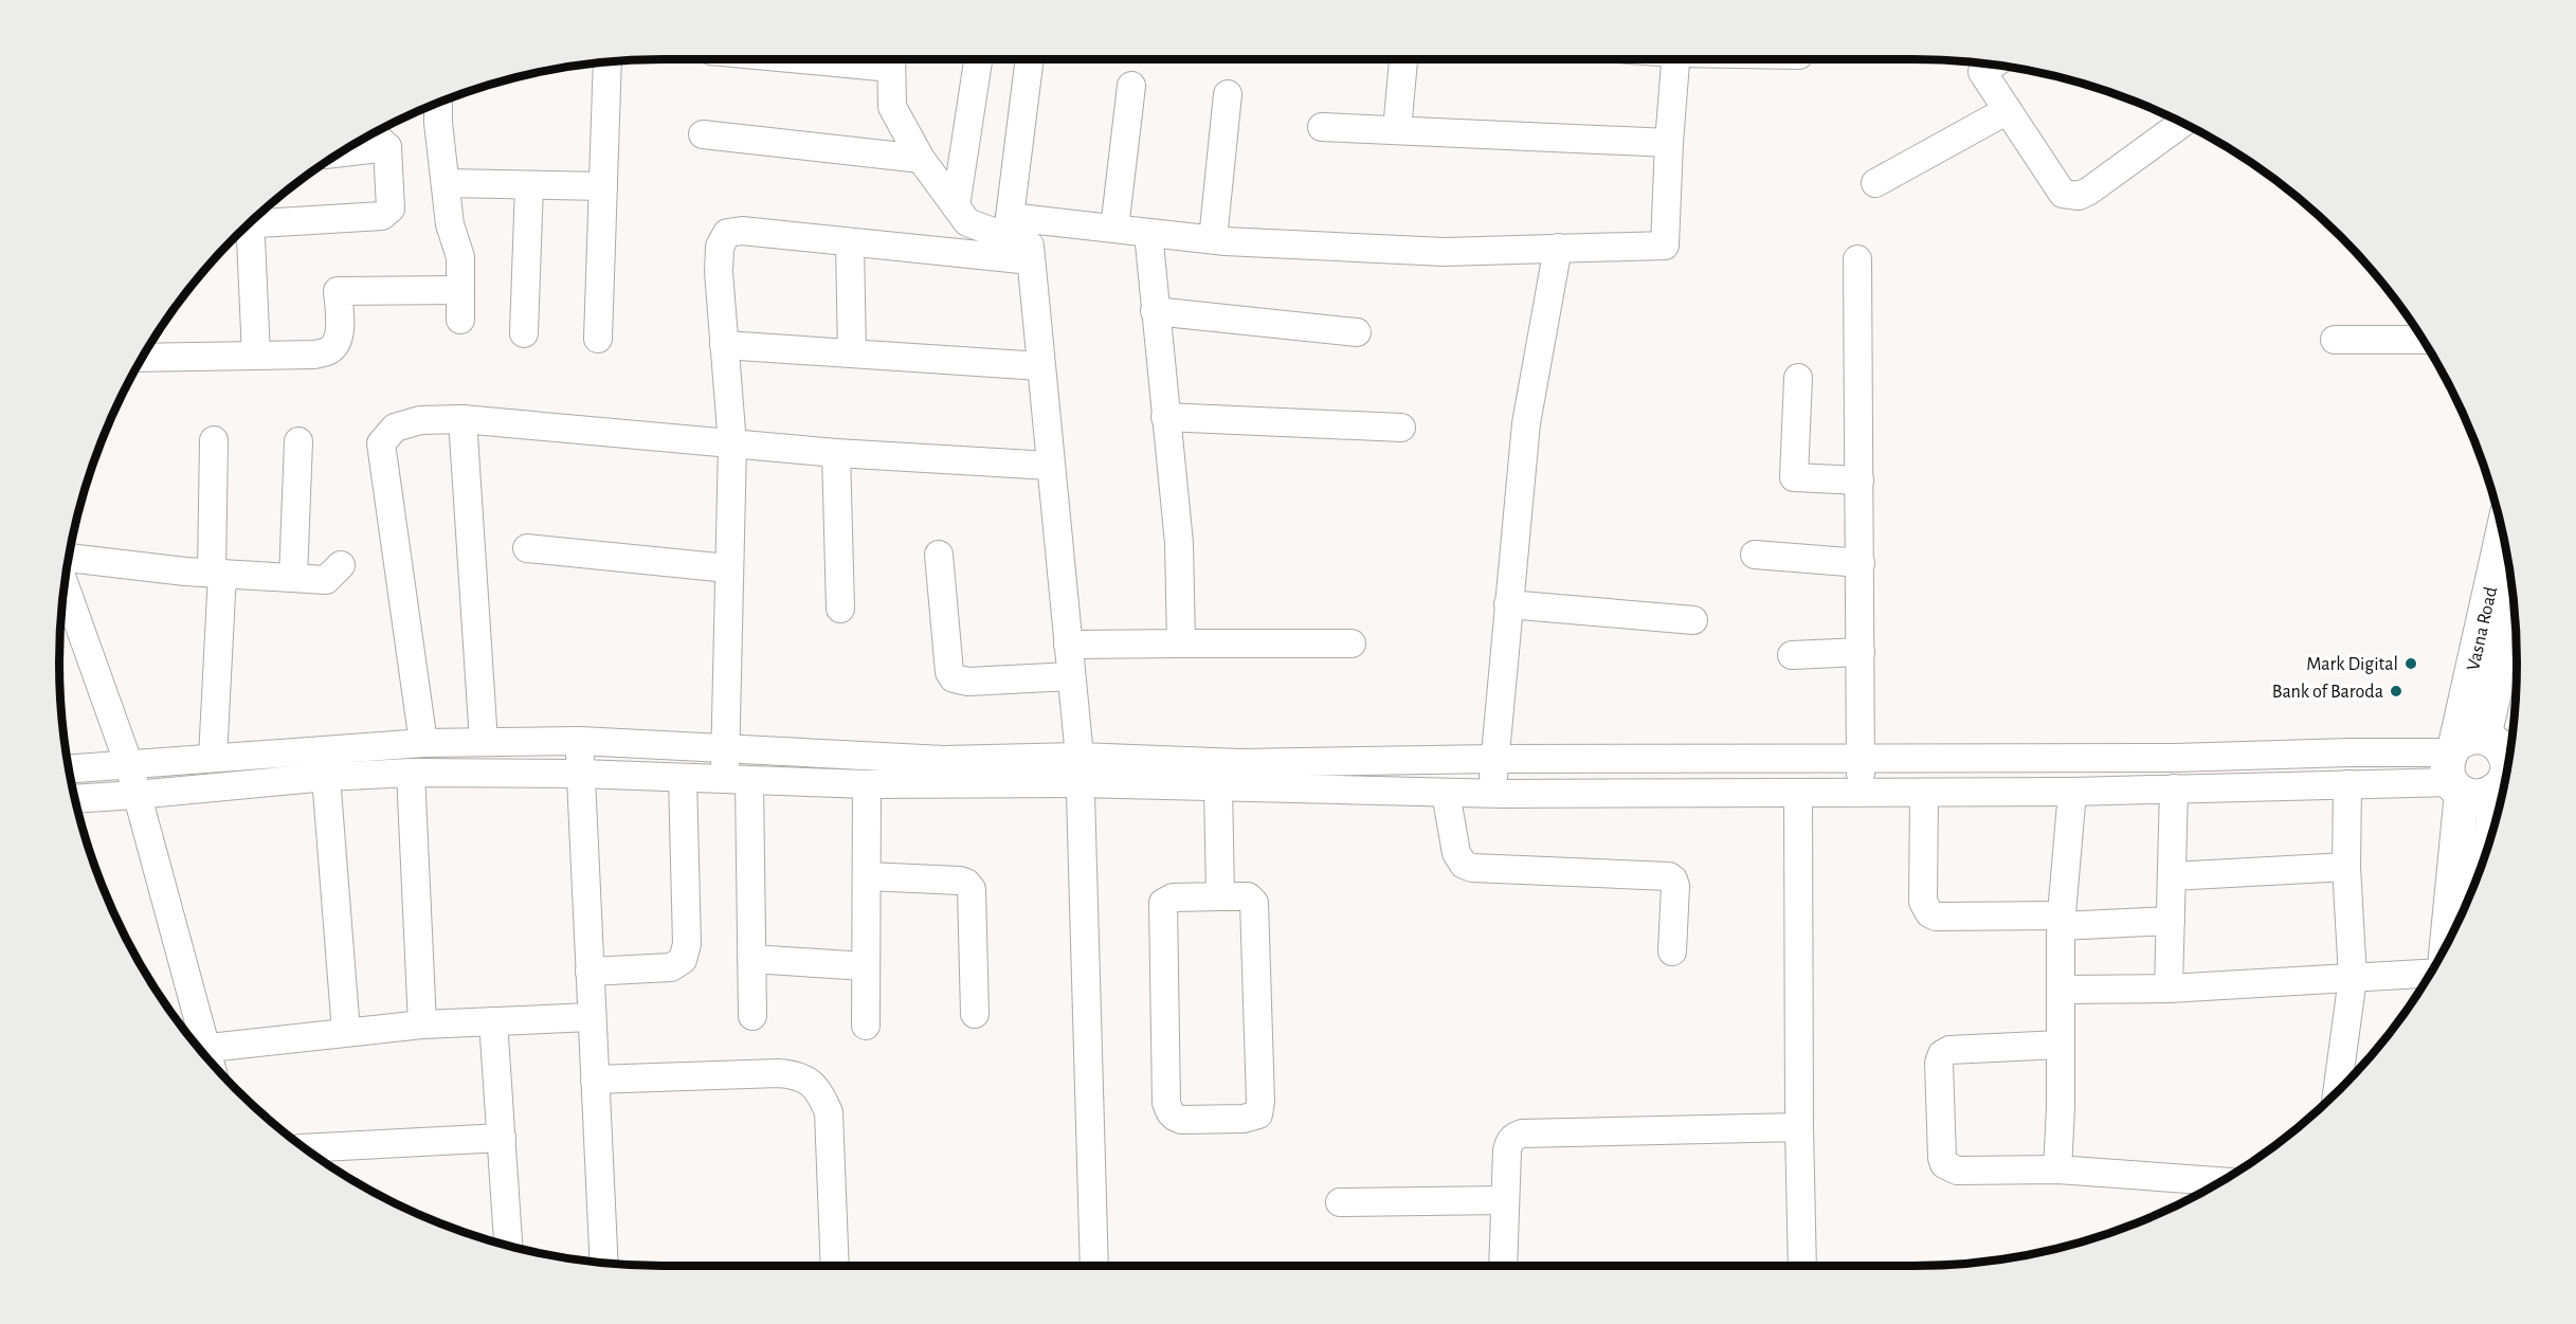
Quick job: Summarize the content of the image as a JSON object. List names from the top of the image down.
{
  "streets": {
    "main road": ["Vasna Road"]
  },
  "places": ["Mark Digital", "Bank of Baroda"]
}
